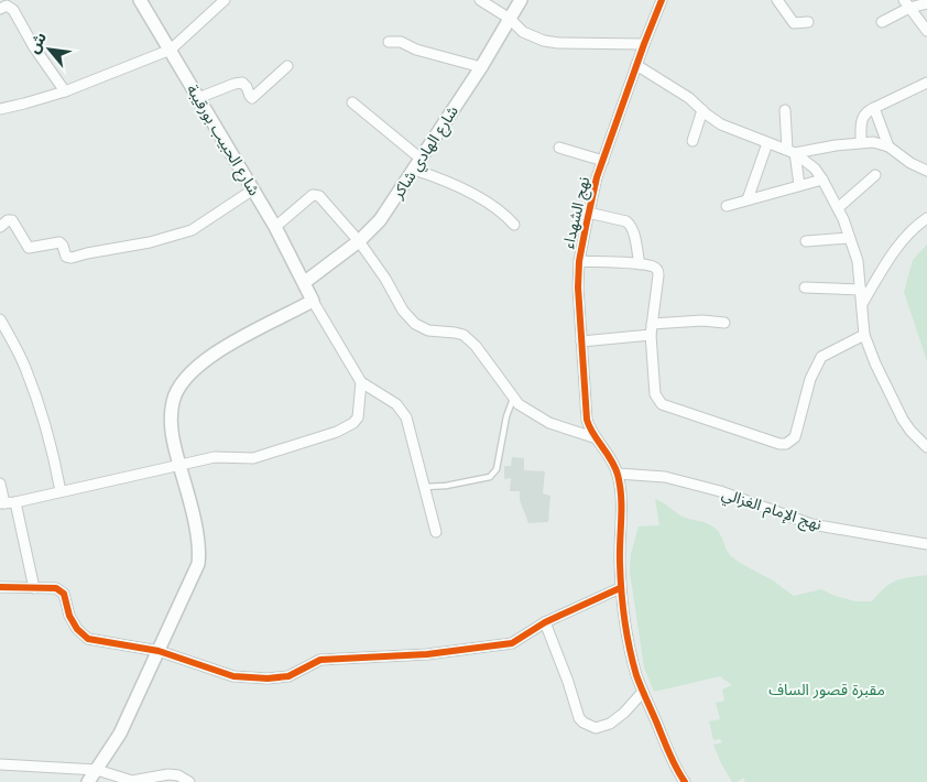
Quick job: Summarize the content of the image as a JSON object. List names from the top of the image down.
{
  "streets": {
    "street": [
      "شارع الحبيب بورقيبة",
      "شارع الهادي شاكر",
      "نهج الشهداء",
      "نهج الإمام الغزالي"
    ]
  },
  "crossings": [
    ["شارع الحبيب بورقيبة", "شارع الهادي شاكر"],
    ["نهج الشهداء", "نهج الإمام الغزالي"]
  ],
  "parks": ["مقبرة قصور الساف"],
  "north": "top left"
}
